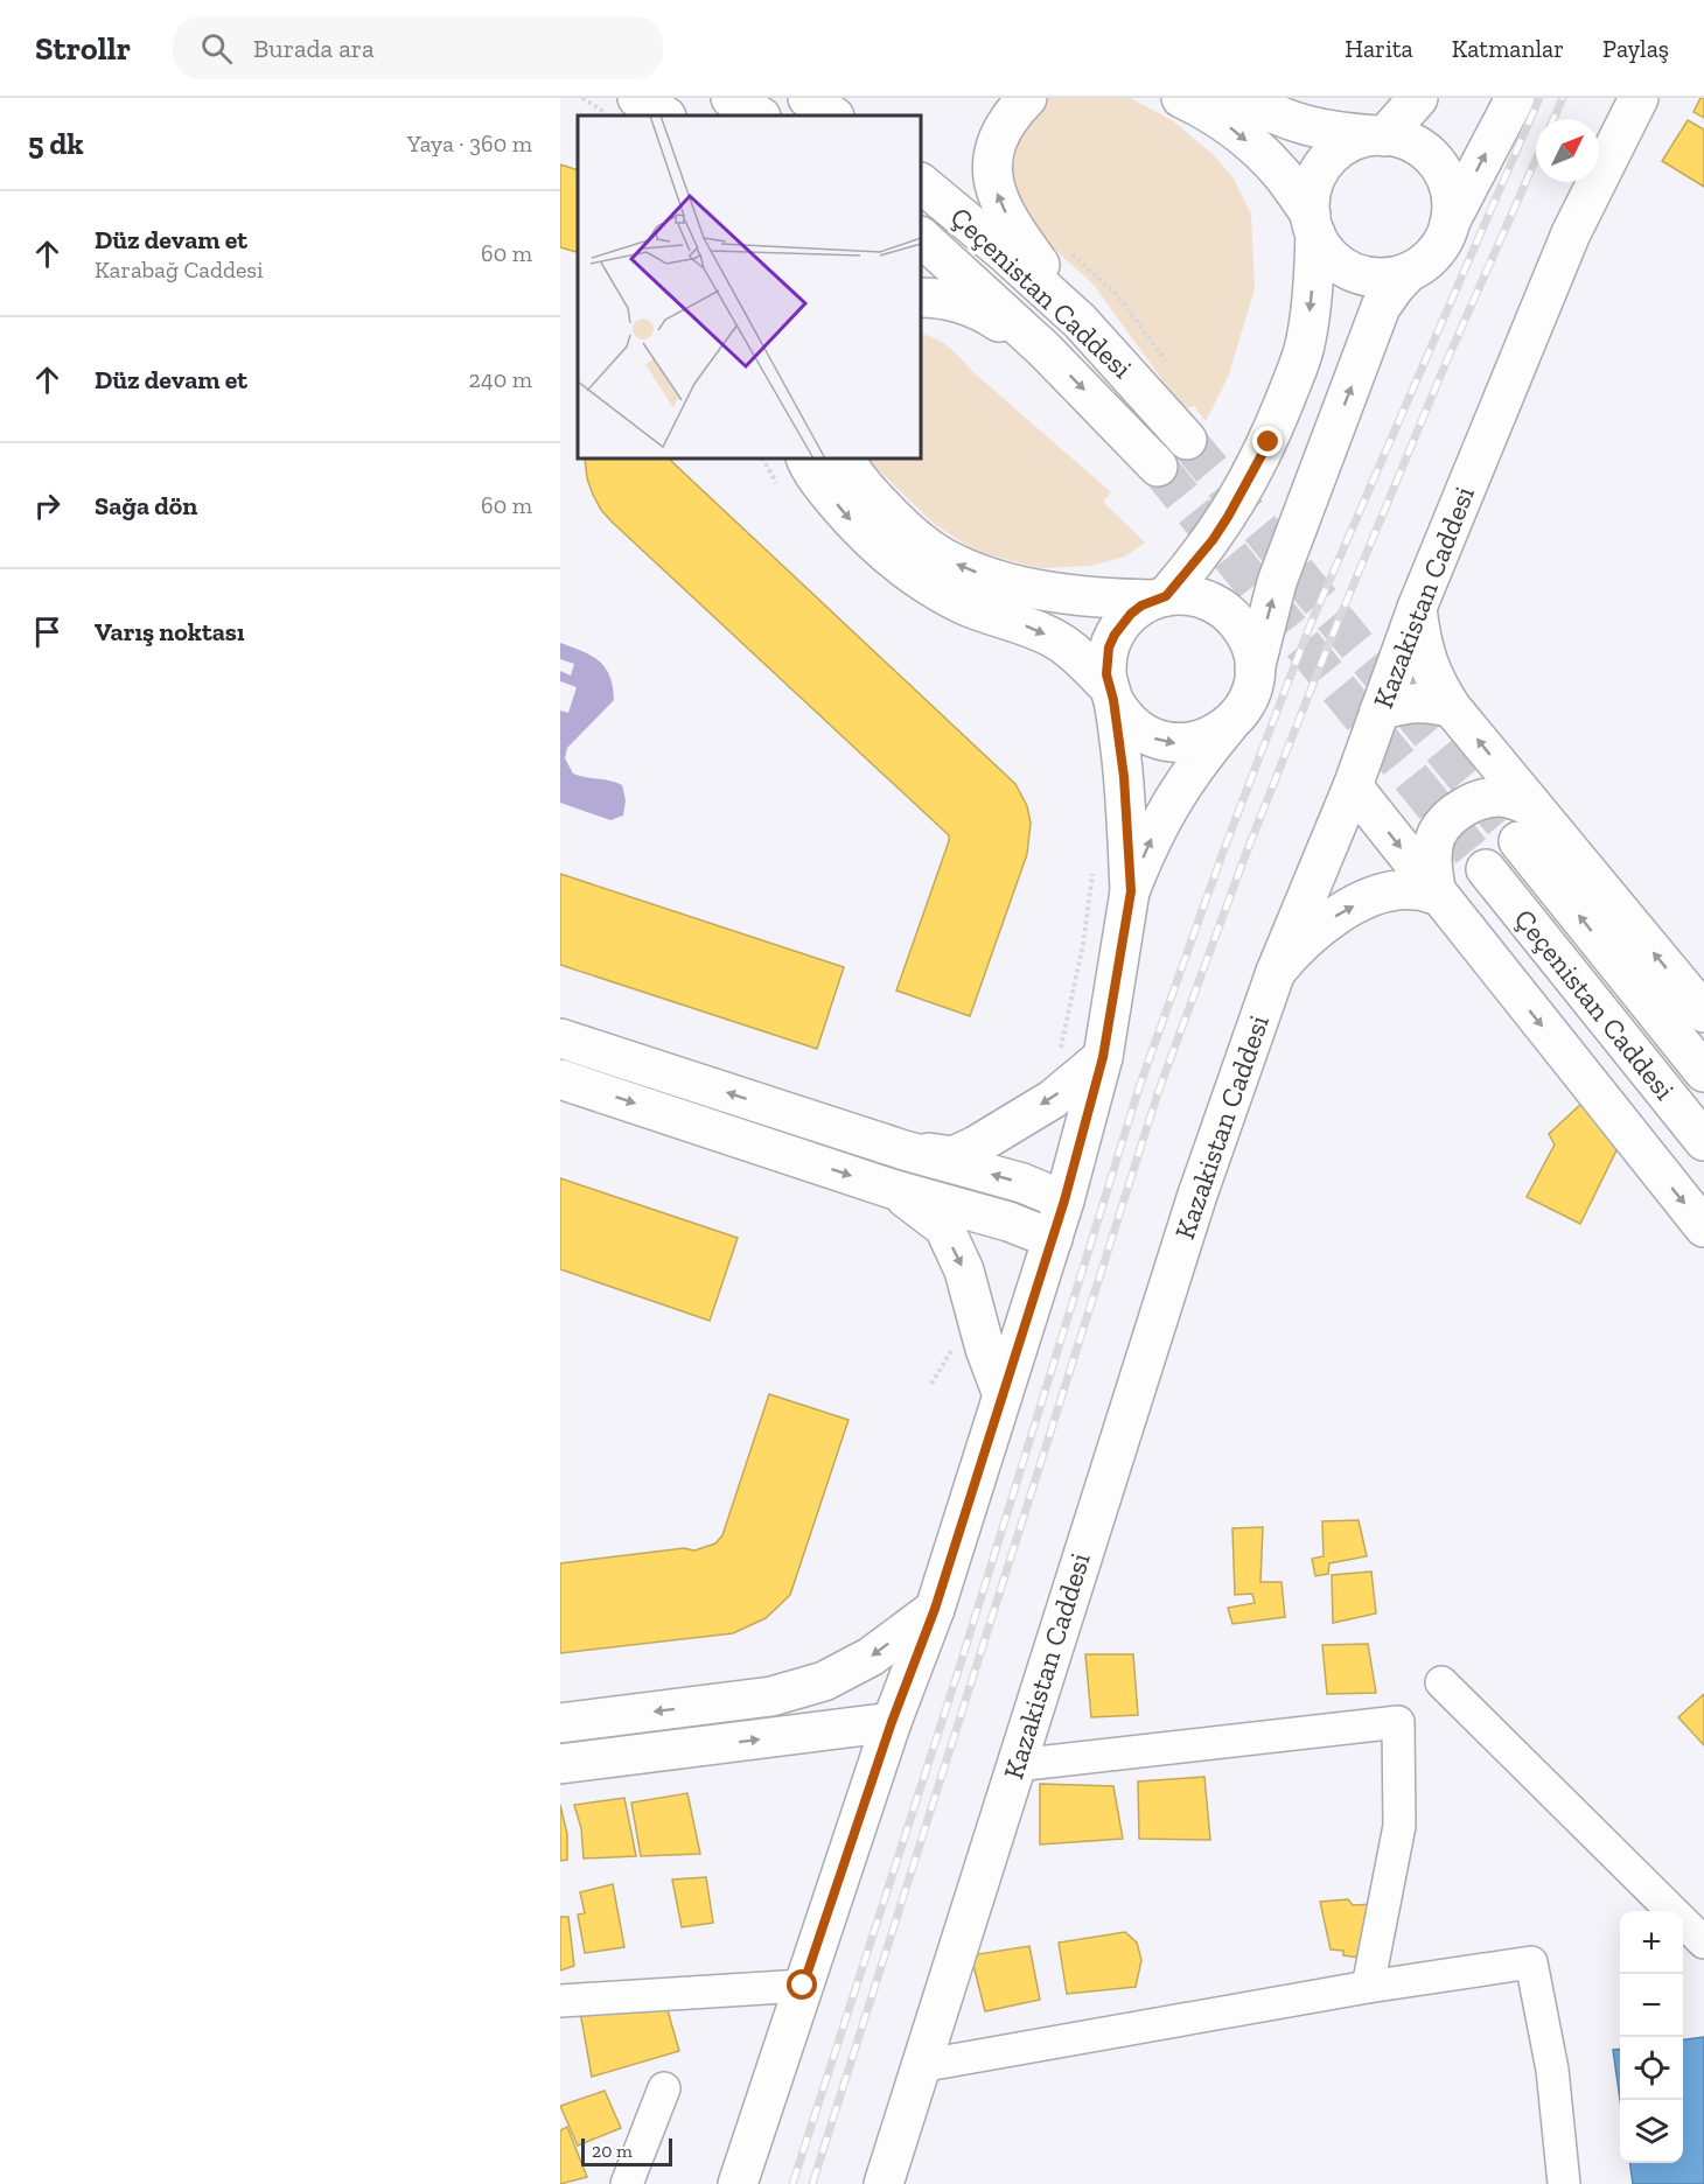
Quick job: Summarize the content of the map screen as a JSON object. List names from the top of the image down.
{
  "streets": {
    "main road": ["Çeçenistan Caddesi", "Kazakistan Caddesi"]
  },
  "scale_bar": "20 m",
  "north": "top right",
  "page": {
    "header": "Strollr",
    "search": "Burada ara",
    "nav": ["Harita", "Katmanlar", "Paylaş"],
    "heading": ["5 dk", "Yaya · 360 m"],
    "list": [
      ["Düz devam et", "Karabağ Caddesi", "60 m"],
      ["Düz devam et", "240 m"],
      ["Sağa dön", "60 m"],
      "Varış noktası"
    ],
    "map_buttons": ["+", "−"],
    "scale": "20 m"
  }
}
